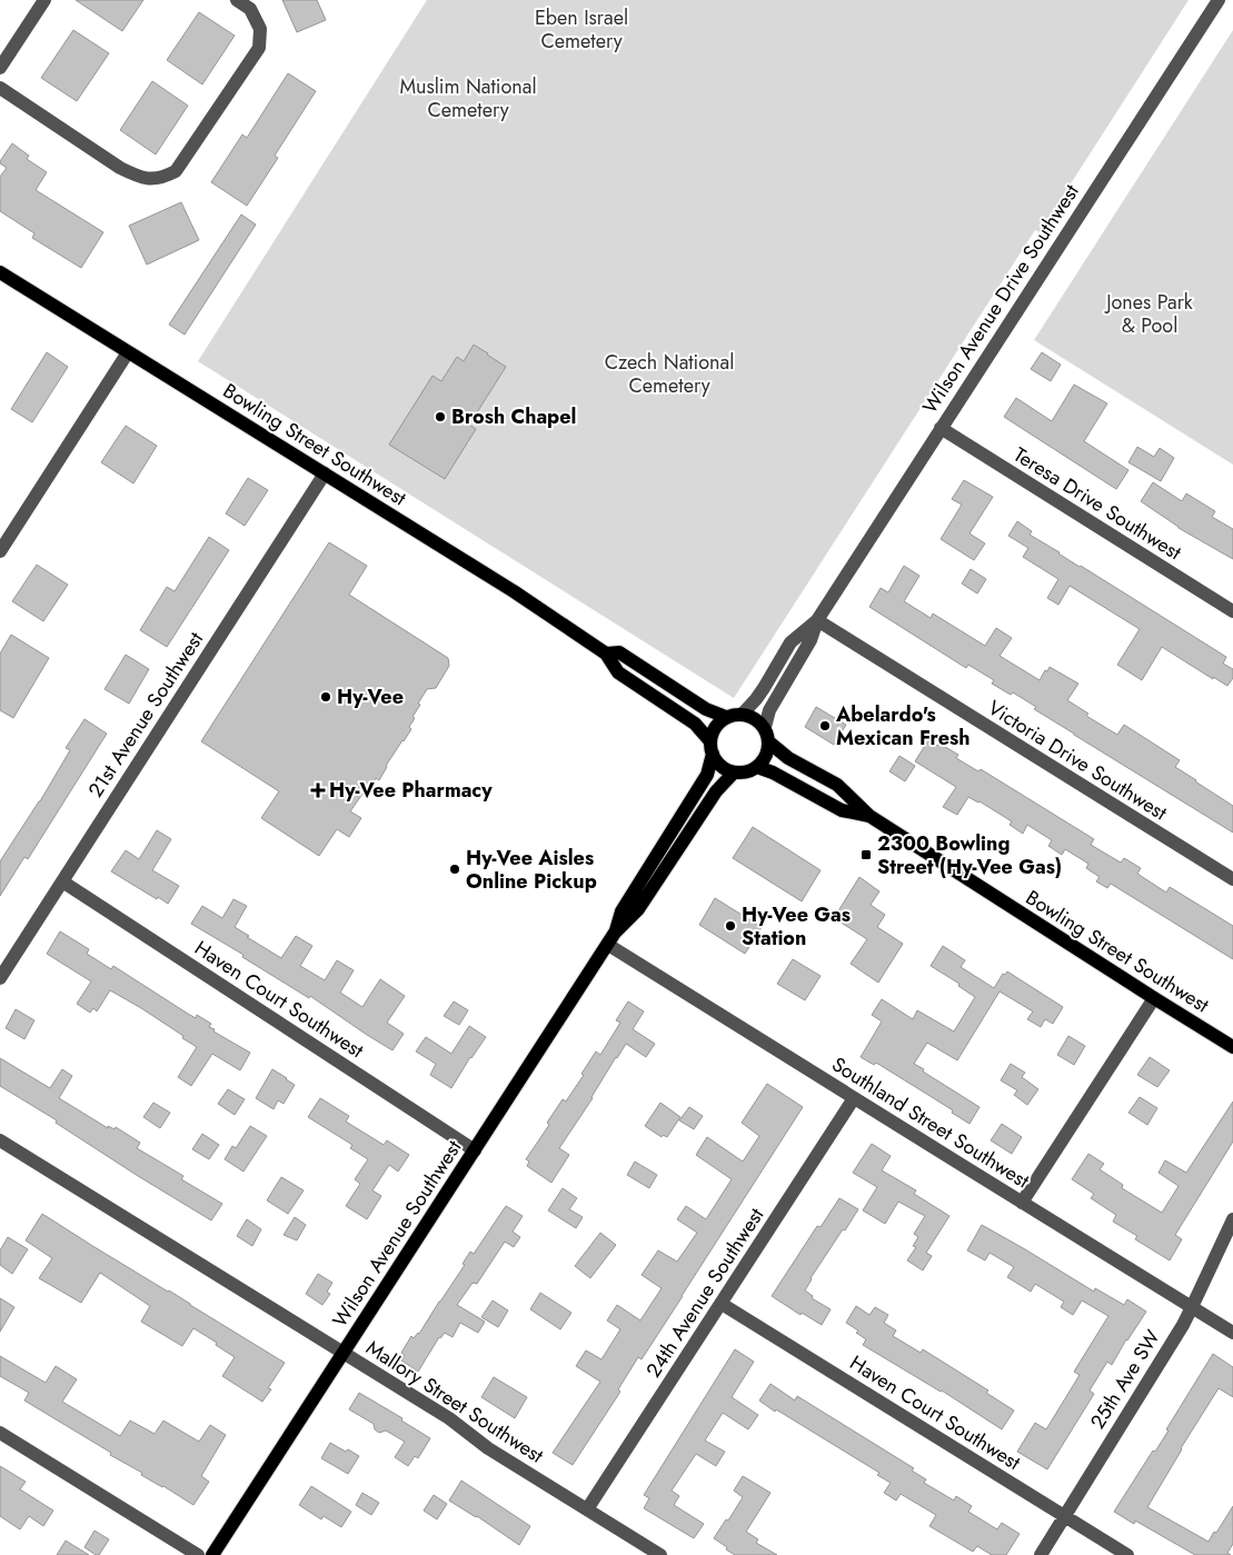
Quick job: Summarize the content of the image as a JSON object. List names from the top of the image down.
{
  "streets": {
    "main road": ["Bowling Street Southwest", "Wilson Avenue Southwest"],
    "street": [
      "Wilson Avenue Drive Southwest",
      "Teresa Drive Southwest",
      "21st Avenue Southwest",
      "Victoria Drive Southwest",
      "Haven Court Southwest",
      "Southland Street Southwest",
      "24th Avenue Southwest",
      "25th Ave SW",
      "Mallory Street Southwest"
    ]
  },
  "crossings": [
    ["Wilson Avenue Drive Southwest", "Bowling Street Southwest"],
    ["Wilson Avenue Drive Southwest", "Teresa Drive Southwest"],
    ["Wilson Avenue Drive Southwest", "Victoria Drive Southwest"],
    ["Wilson Avenue Drive Southwest", "Wilson Avenue Southwest"],
    ["Bowling Street Southwest", "21st Avenue Southwest"],
    ["Bowling Street Southwest", "Wilson Avenue Southwest"],
    ["21st Avenue Southwest", "Haven Court Southwest"],
    ["Haven Court Southwest", "Wilson Avenue Southwest"],
    ["Haven Court Southwest", "24th Avenue Southwest"],
    ["Haven Court Southwest", "25th Ave SW"],
    ["Southland Street Southwest", "Wilson Avenue Southwest"],
    ["Southland Street Southwest", "24th Avenue Southwest"],
    ["Southland Street Southwest", "25th Ave SW"],
    ["Wilson Avenue Southwest", "Mallory Street Southwest"],
    ["24th Avenue Southwest", "Mallory Street Southwest"]
  ],
  "parks": [
    "Eben Israel Cemetery",
    "Muslim National Cemetery",
    "Jones Park & Pool",
    "Czech National Cemetery"
  ],
  "places": {
    "other": [
      "Brosh Chapel",
      "Hy-Vee",
      "Abelardo's Mexican Fresh",
      "Hy-Vee Aisles Online Pickup",
      "Hy-Vee Gas Station"
    ],
    "health": ["Hy-Vee Pharmacy"],
    "transit": ["2300 Bowling Street (Hy-Vee Gas)"]
  }
}
